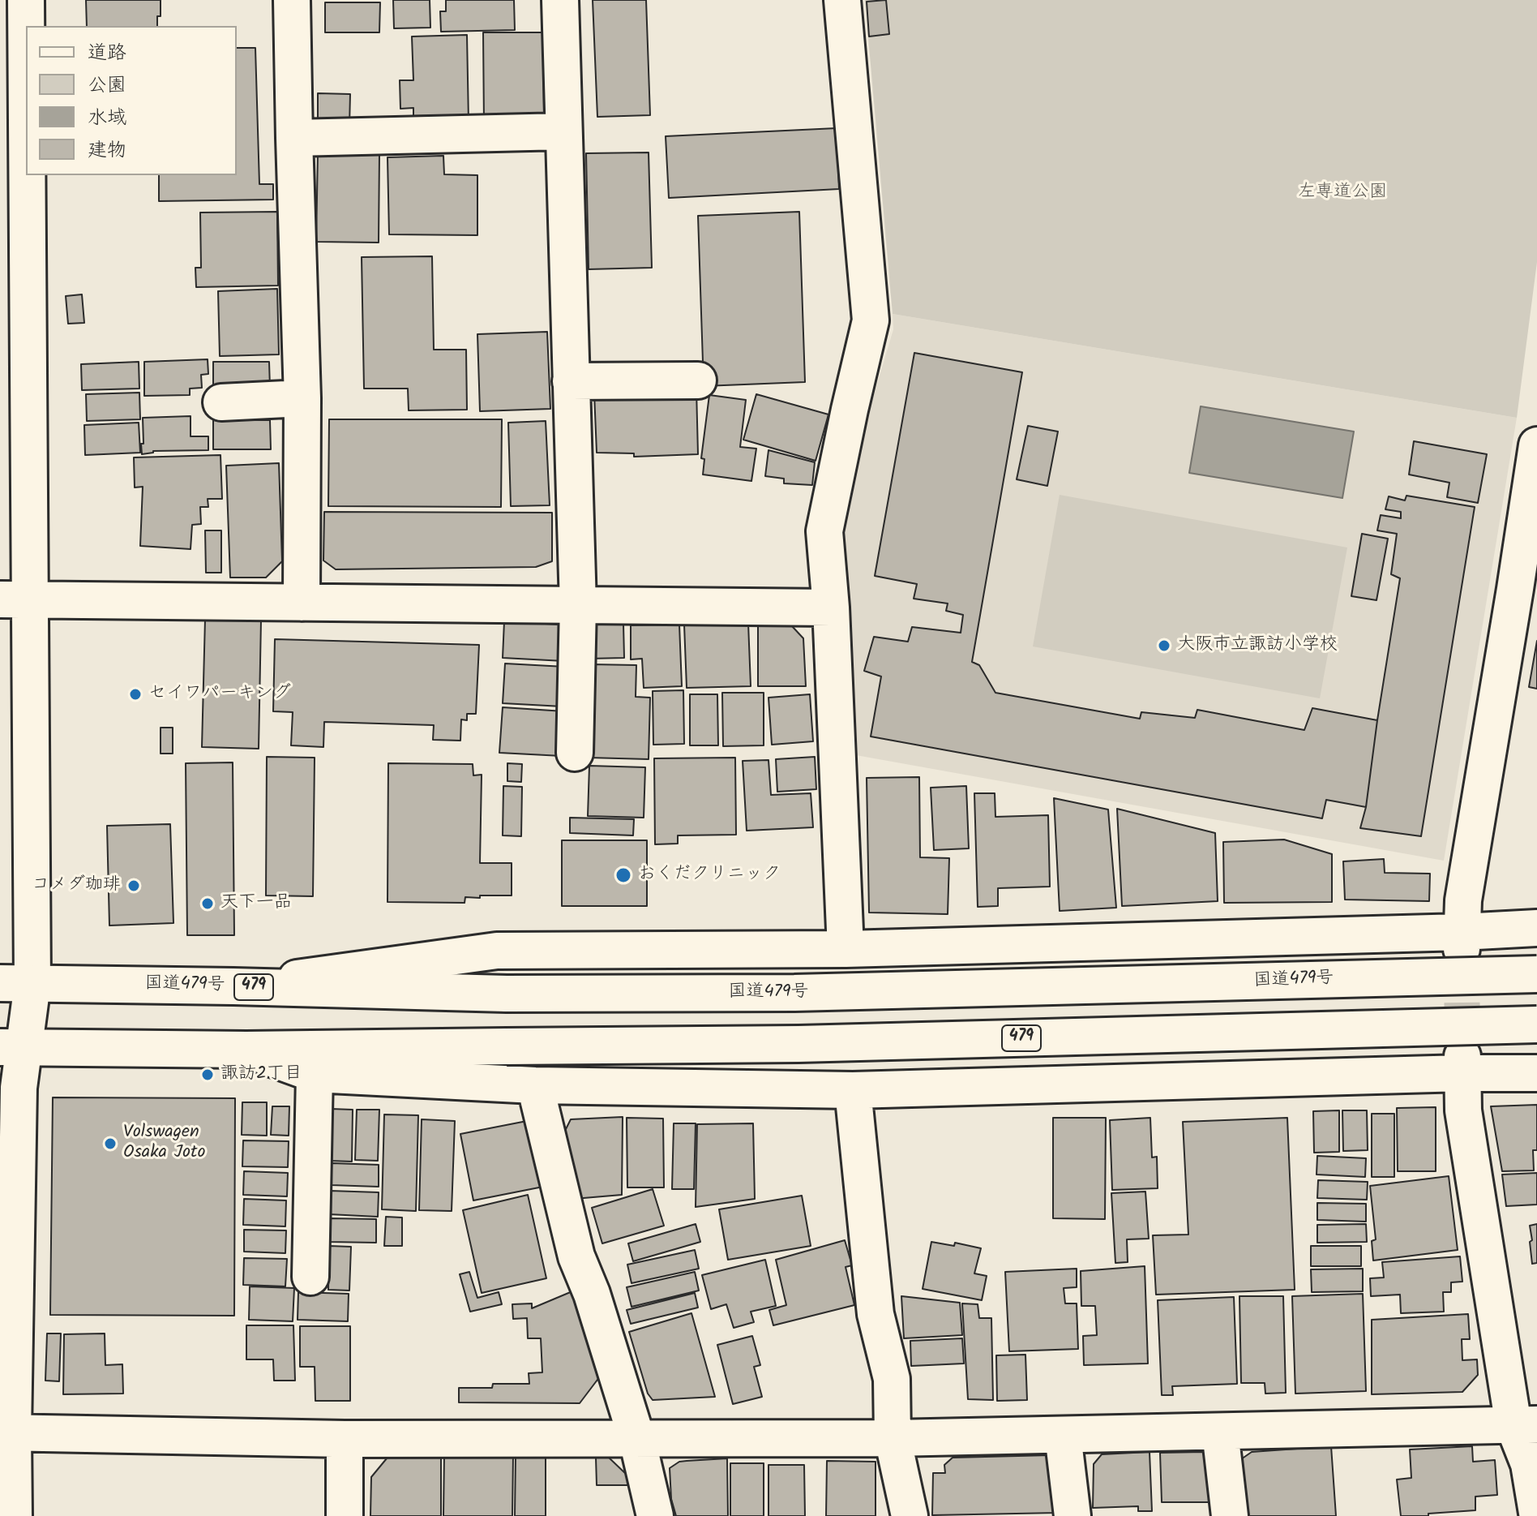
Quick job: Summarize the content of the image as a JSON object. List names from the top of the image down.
{
  "streets": {
    "main road": ["国道479号", "479"]
  },
  "parks": ["左専道公園"],
  "places": [
    "大阪市立諏訪小学校",
    "セイワパーキング",
    "おくだクリニック",
    "コメダ珈琲",
    "天下一品",
    "諏訪2丁目",
    "Volswagen Osaka Joto"
  ],
  "legend": [
    "道路",
    "公園",
    "水域",
    "建物"
  ]
}
